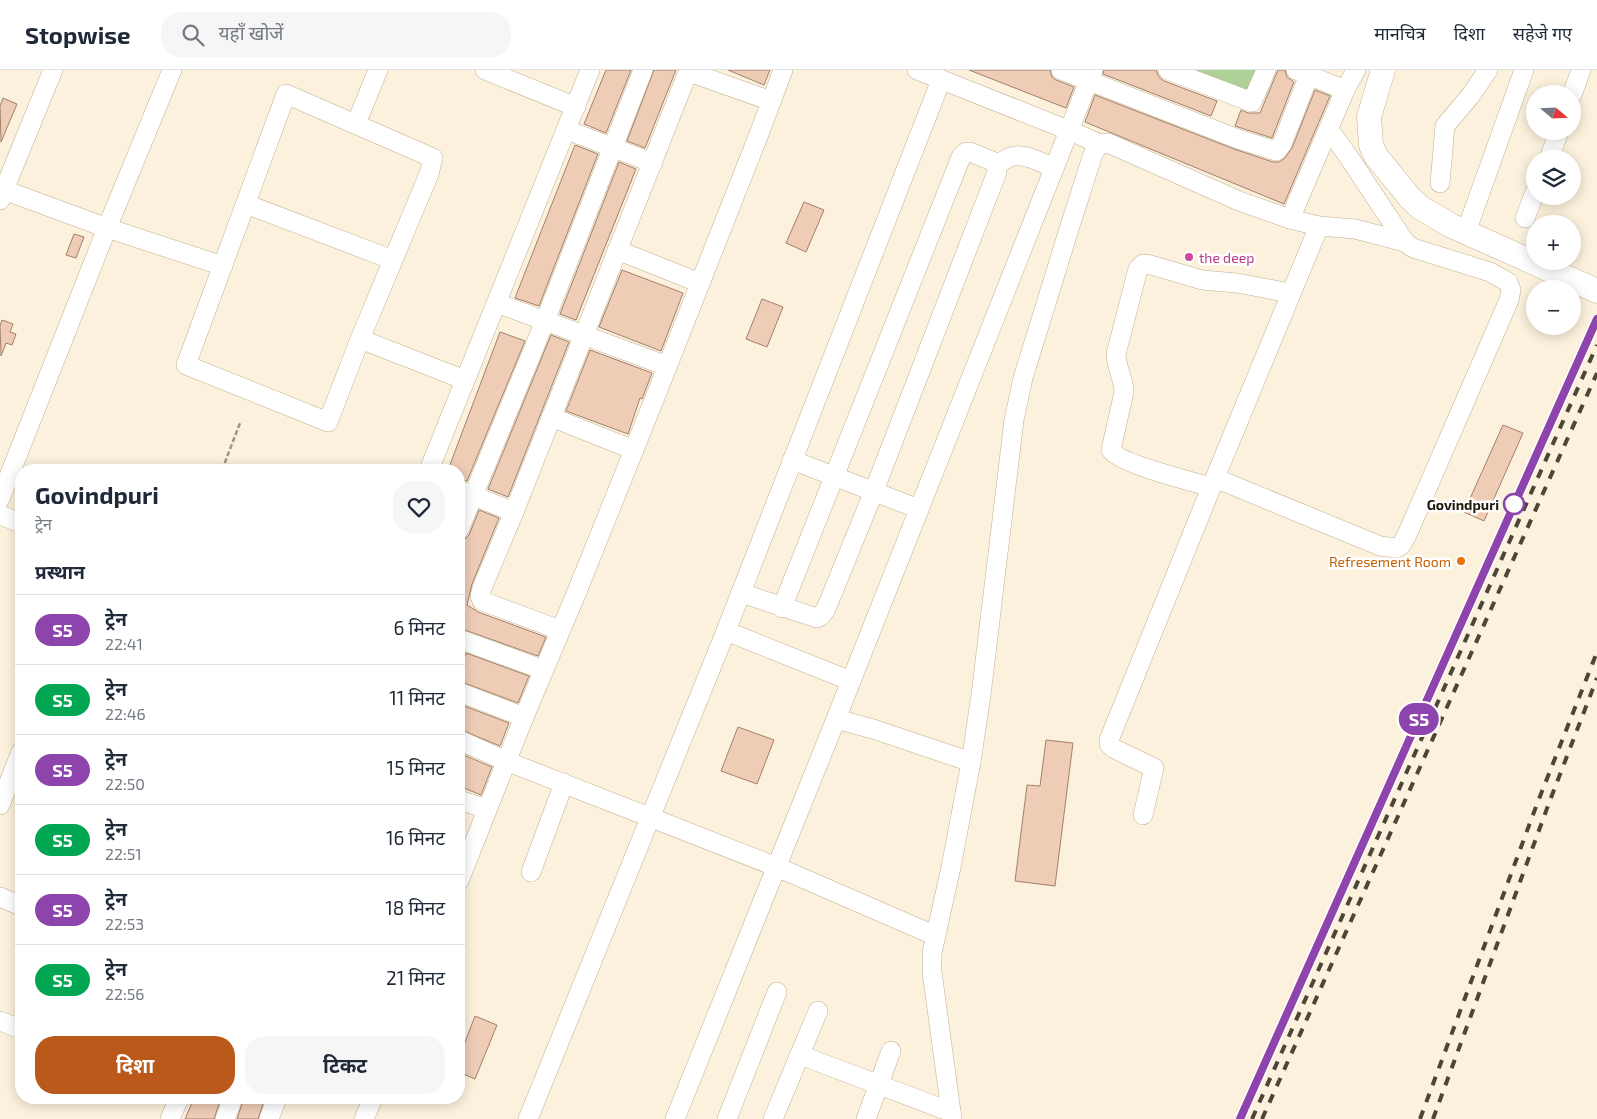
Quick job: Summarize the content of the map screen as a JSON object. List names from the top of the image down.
{
  "places": ["the deep", "Govindpuri", "Refresement Room"],
  "north": "right",
  "page": {
    "header": "Stopwise",
    "search": "यहाँ खोजें",
    "nav": ["मानचित्र", "दिशा", "सहेजे गए"],
    "on_map": "S5",
    "map_buttons": ["+", "−"],
    "heading": [
      ["Govindpuri", "ट्रेन"],
      "प्रस्थान"
    ],
    "list": [
      {
        "mark": "S5",
        "name": "ट्रेन",
        "note": "22:41",
        "value": "6 मिनट"
      },
      {
        "mark": "S5",
        "name": "ट्रेन",
        "note": "22:46",
        "value": "11 मिनट"
      },
      {
        "mark": "S5",
        "name": "ट्रेन",
        "note": "22:50",
        "value": "15 मिनट"
      },
      {
        "mark": "S5",
        "name": "ट्रेन",
        "note": "22:51",
        "value": "16 मिनट"
      },
      {
        "mark": "S5",
        "name": "ट्रेन",
        "note": "22:53",
        "value": "18 मिनट"
      },
      {
        "mark": "S5",
        "name": "ट्रेन",
        "note": "22:56",
        "value": "21 मिनट"
      }
    ],
    "buttons": ["दिशा", "टिकट"]
  }
}
